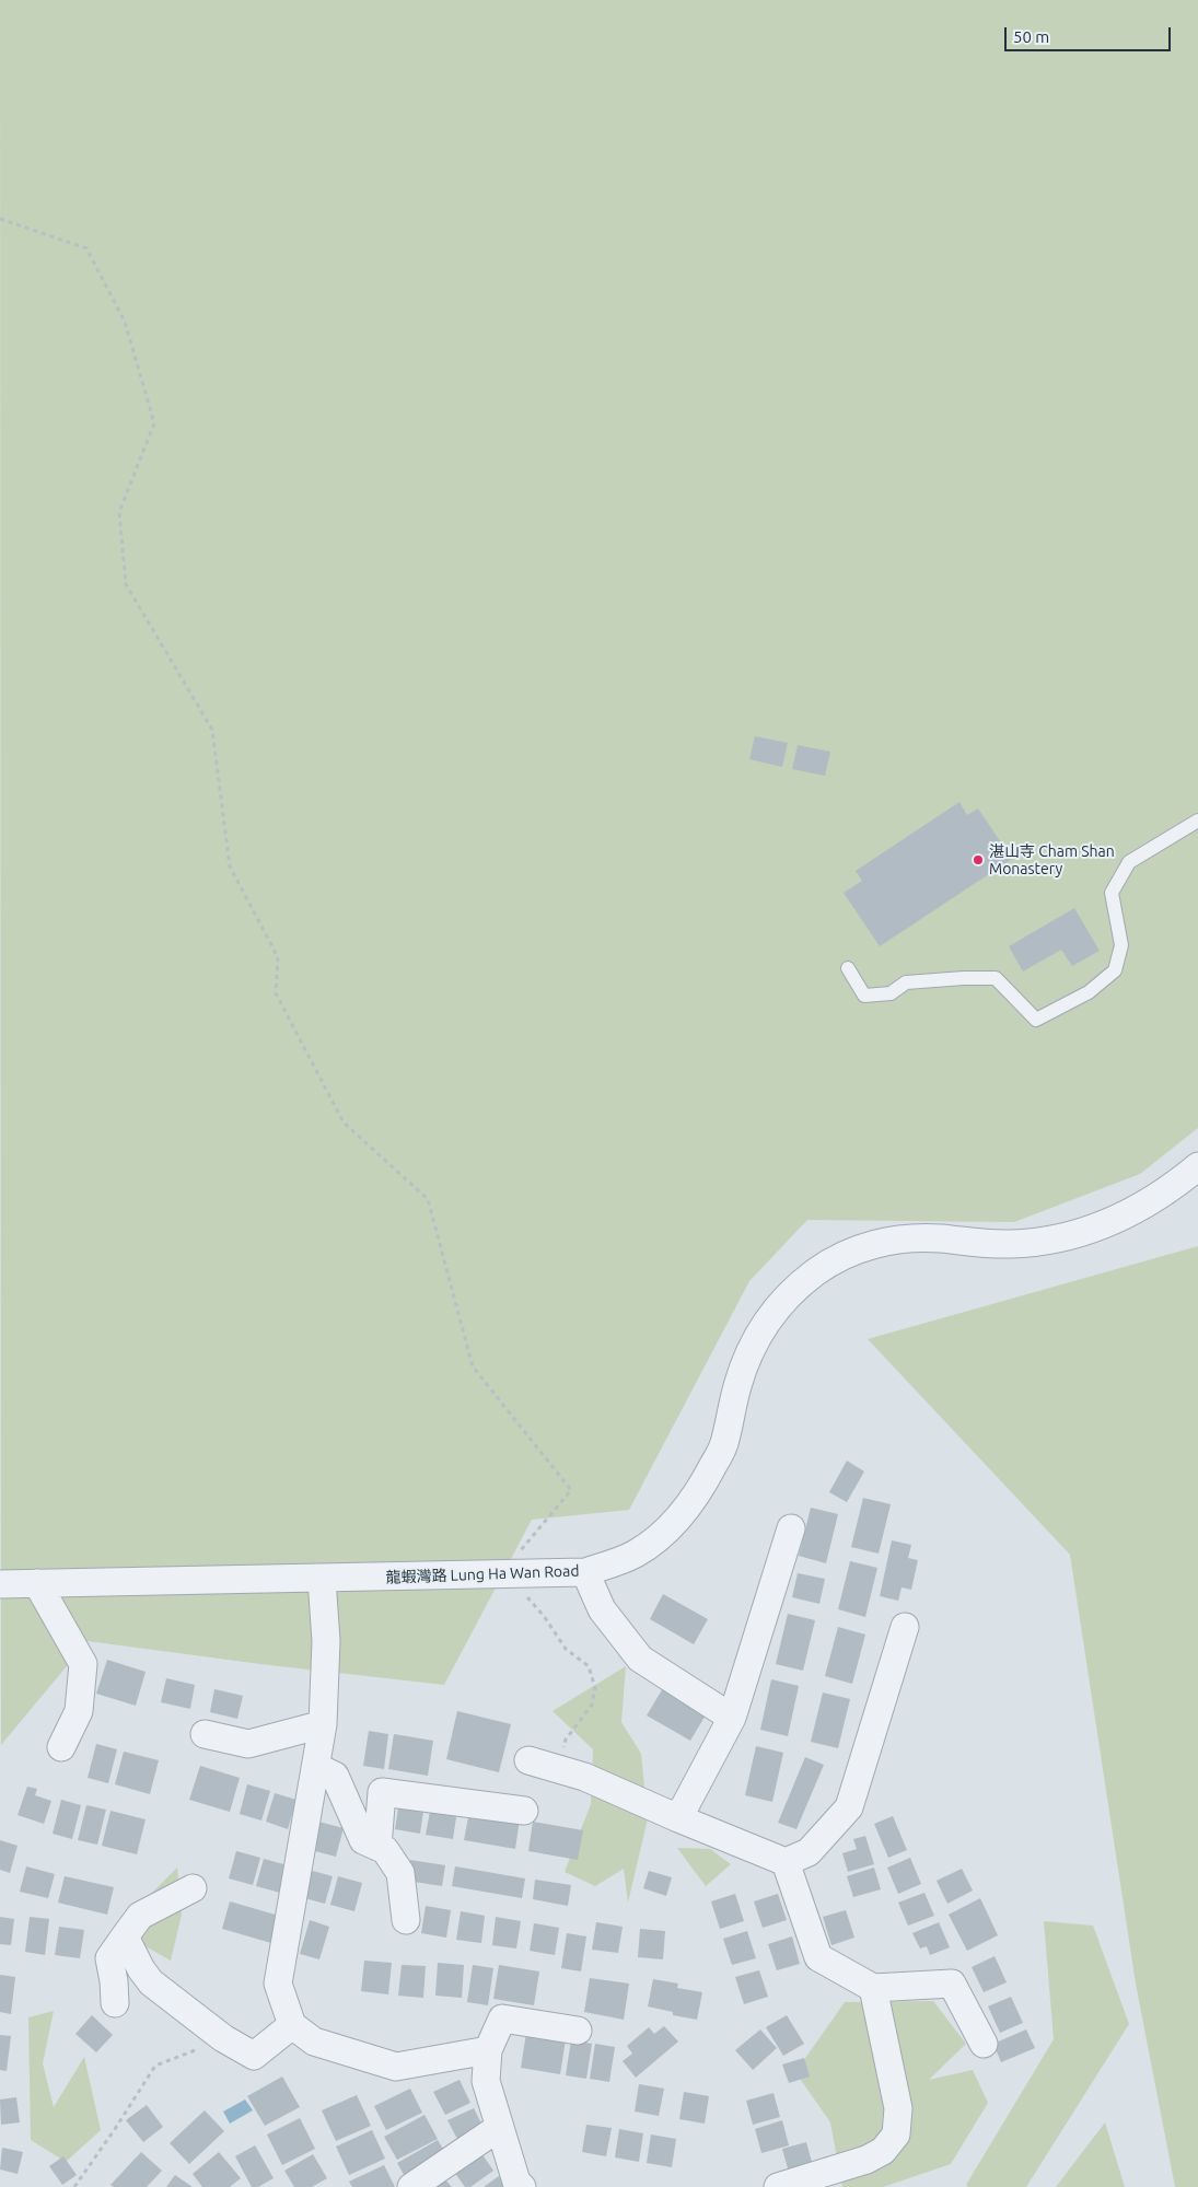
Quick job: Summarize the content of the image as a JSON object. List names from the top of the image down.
{
  "streets": {
    "street": ["龍蝦灣路 Lung Ha Wan Road"]
  },
  "places": ["湛山寺 Cham Shan Monastery"],
  "scale_bar": "50 m"
}
